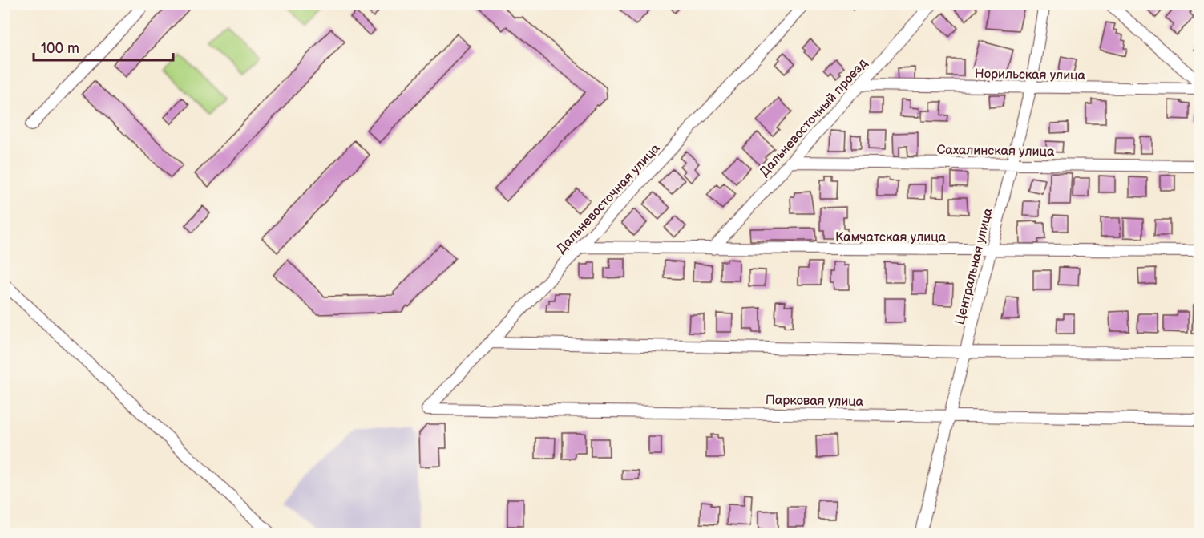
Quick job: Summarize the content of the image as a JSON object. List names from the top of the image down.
{
  "streets": {
    "street": [
      "Норильская улица",
      "Дальневосточный проезд",
      "Сахалинская улица",
      "Дальневосточная улица",
      "Камчатская улица",
      "Центральная улица",
      "Парковая улица"
    ]
  },
  "crossings": [
    ["Норильская улица", "Дальневосточный проезд"],
    ["Норильская улица", "Центральная улица"],
    ["Дальневосточный проезд", "Сахалинская улица"],
    ["Дальневосточный проезд", "Камчатская улица"],
    ["Сахалинская улица", "Центральная улица"],
    ["Дальневосточная улица", "Камчатская улица"],
    ["Дальневосточная улица", "Парковая улица"],
    ["Камчатская улица", "Центральная улица"],
    ["Центральная улица", "Парковая улица"]
  ],
  "scale_bar": "100 m"
}
